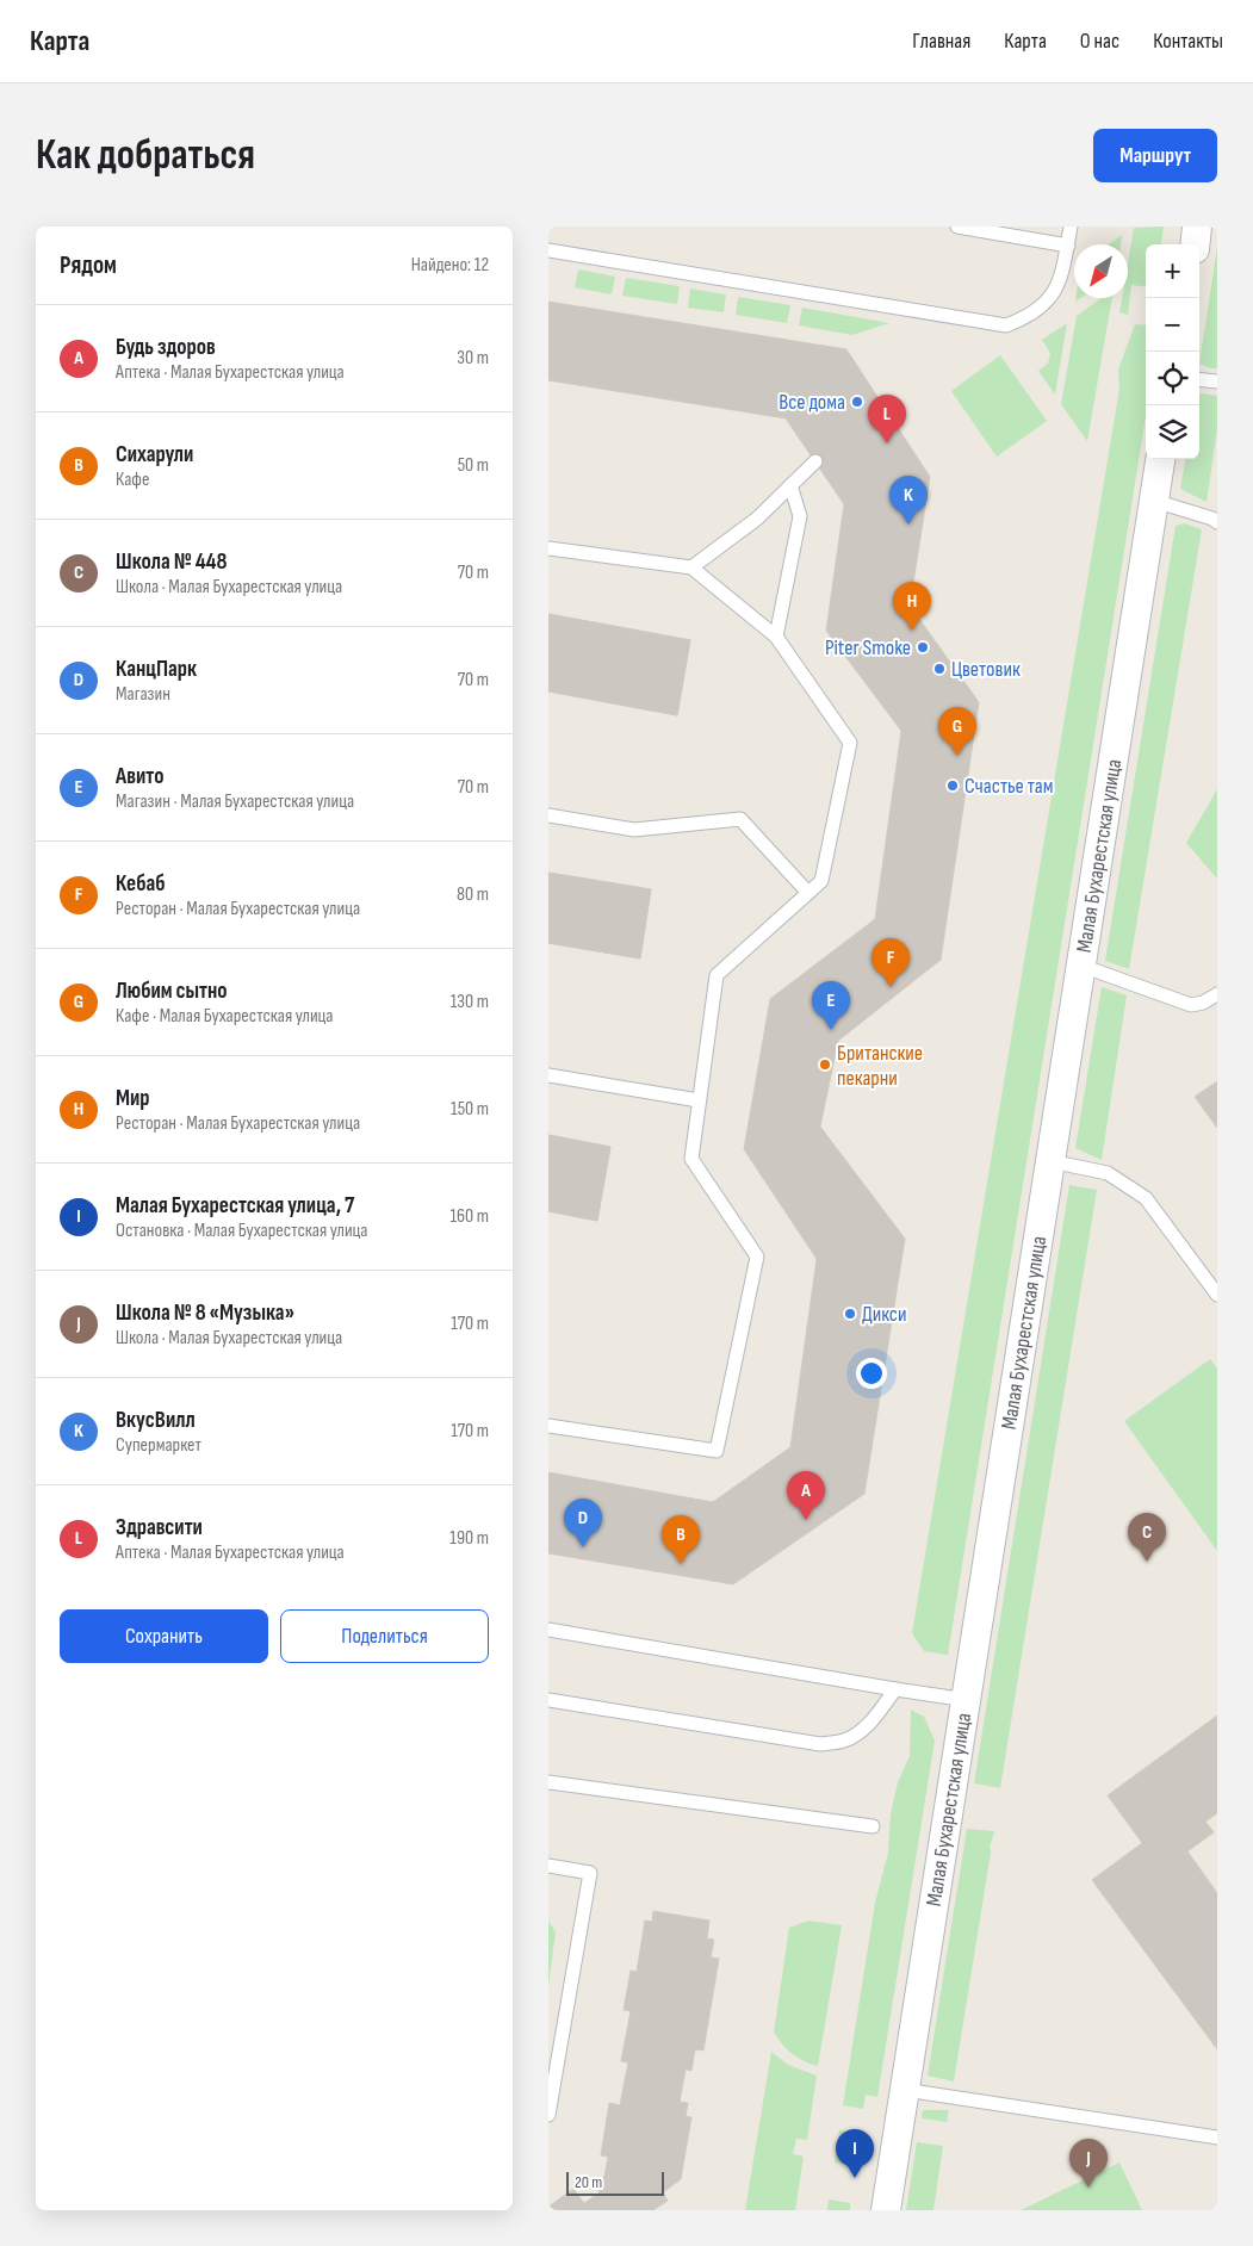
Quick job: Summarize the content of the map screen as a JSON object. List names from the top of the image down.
{
  "streets": {
    "street": ["Малая Бухарестская улица"]
  },
  "places": [
    "Все дома",
    "Piter Smoke",
    "Цветовик",
    "Счастье там",
    "Британские пекарни",
    "Дикси"
  ],
  "scale_bar": "20 m",
  "north": "bottom left",
  "page": {
    "header": "Карта",
    "nav": [
      "Главная",
      "Карта",
      "О нас",
      "Контакты"
    ],
    "buttons": [
      "Маршрут",
      ["Сохранить", "Поделиться"]
    ],
    "title": "Как добраться",
    "heading": ["Рядом", "Найдено: 12"],
    "map_buttons": ["+", "−"],
    "list": [
      {
        "mark": "A",
        "name": "Будь здоров",
        "note": "Аптека · Малая Бухарестская улица",
        "value": "30 m"
      },
      {
        "mark": "B",
        "name": "Сихарули",
        "note": "Кафе",
        "value": "50 m"
      },
      {
        "mark": "C",
        "name": "Школа № 448",
        "note": "Школа · Малая Бухарестская улица",
        "value": "70 m"
      },
      {
        "mark": "D",
        "name": "КанцПарк",
        "note": "Магазин",
        "value": "70 m"
      },
      {
        "mark": "E",
        "name": "Авито",
        "note": "Магазин · Малая Бухарестская улица",
        "value": "70 m"
      },
      {
        "mark": "F",
        "name": "Кебаб",
        "note": "Ресторан · Малая Бухарестская улица",
        "value": "80 m"
      },
      {
        "mark": "G",
        "name": "Любим сытно",
        "note": "Кафе · Малая Бухарестская улица",
        "value": "130 m"
      },
      {
        "mark": "H",
        "name": "Мир",
        "note": "Ресторан · Малая Бухарестская улица",
        "value": "150 m"
      },
      {
        "mark": "I",
        "name": "Малая Бухарестская улица, 7",
        "note": "Остановка · Малая Бухарестская улица",
        "value": "160 m"
      },
      {
        "mark": "J",
        "name": "Школа № 8 «Музыка»",
        "note": "Школа · Малая Бухарестская улица",
        "value": "170 m"
      },
      {
        "mark": "K",
        "name": "ВкусВилл",
        "note": "Супермаркет",
        "value": "170 m"
      },
      {
        "mark": "L",
        "name": "Здравсити",
        "note": "Аптека · Малая Бухарестская улица",
        "value": "190 m"
      }
    ],
    "pins": [
      "L",
      "K",
      "H",
      "G",
      "F",
      "E",
      "A",
      "D",
      "C",
      "B",
      "I",
      "J"
    ],
    "scale": "20 m"
  }
}
